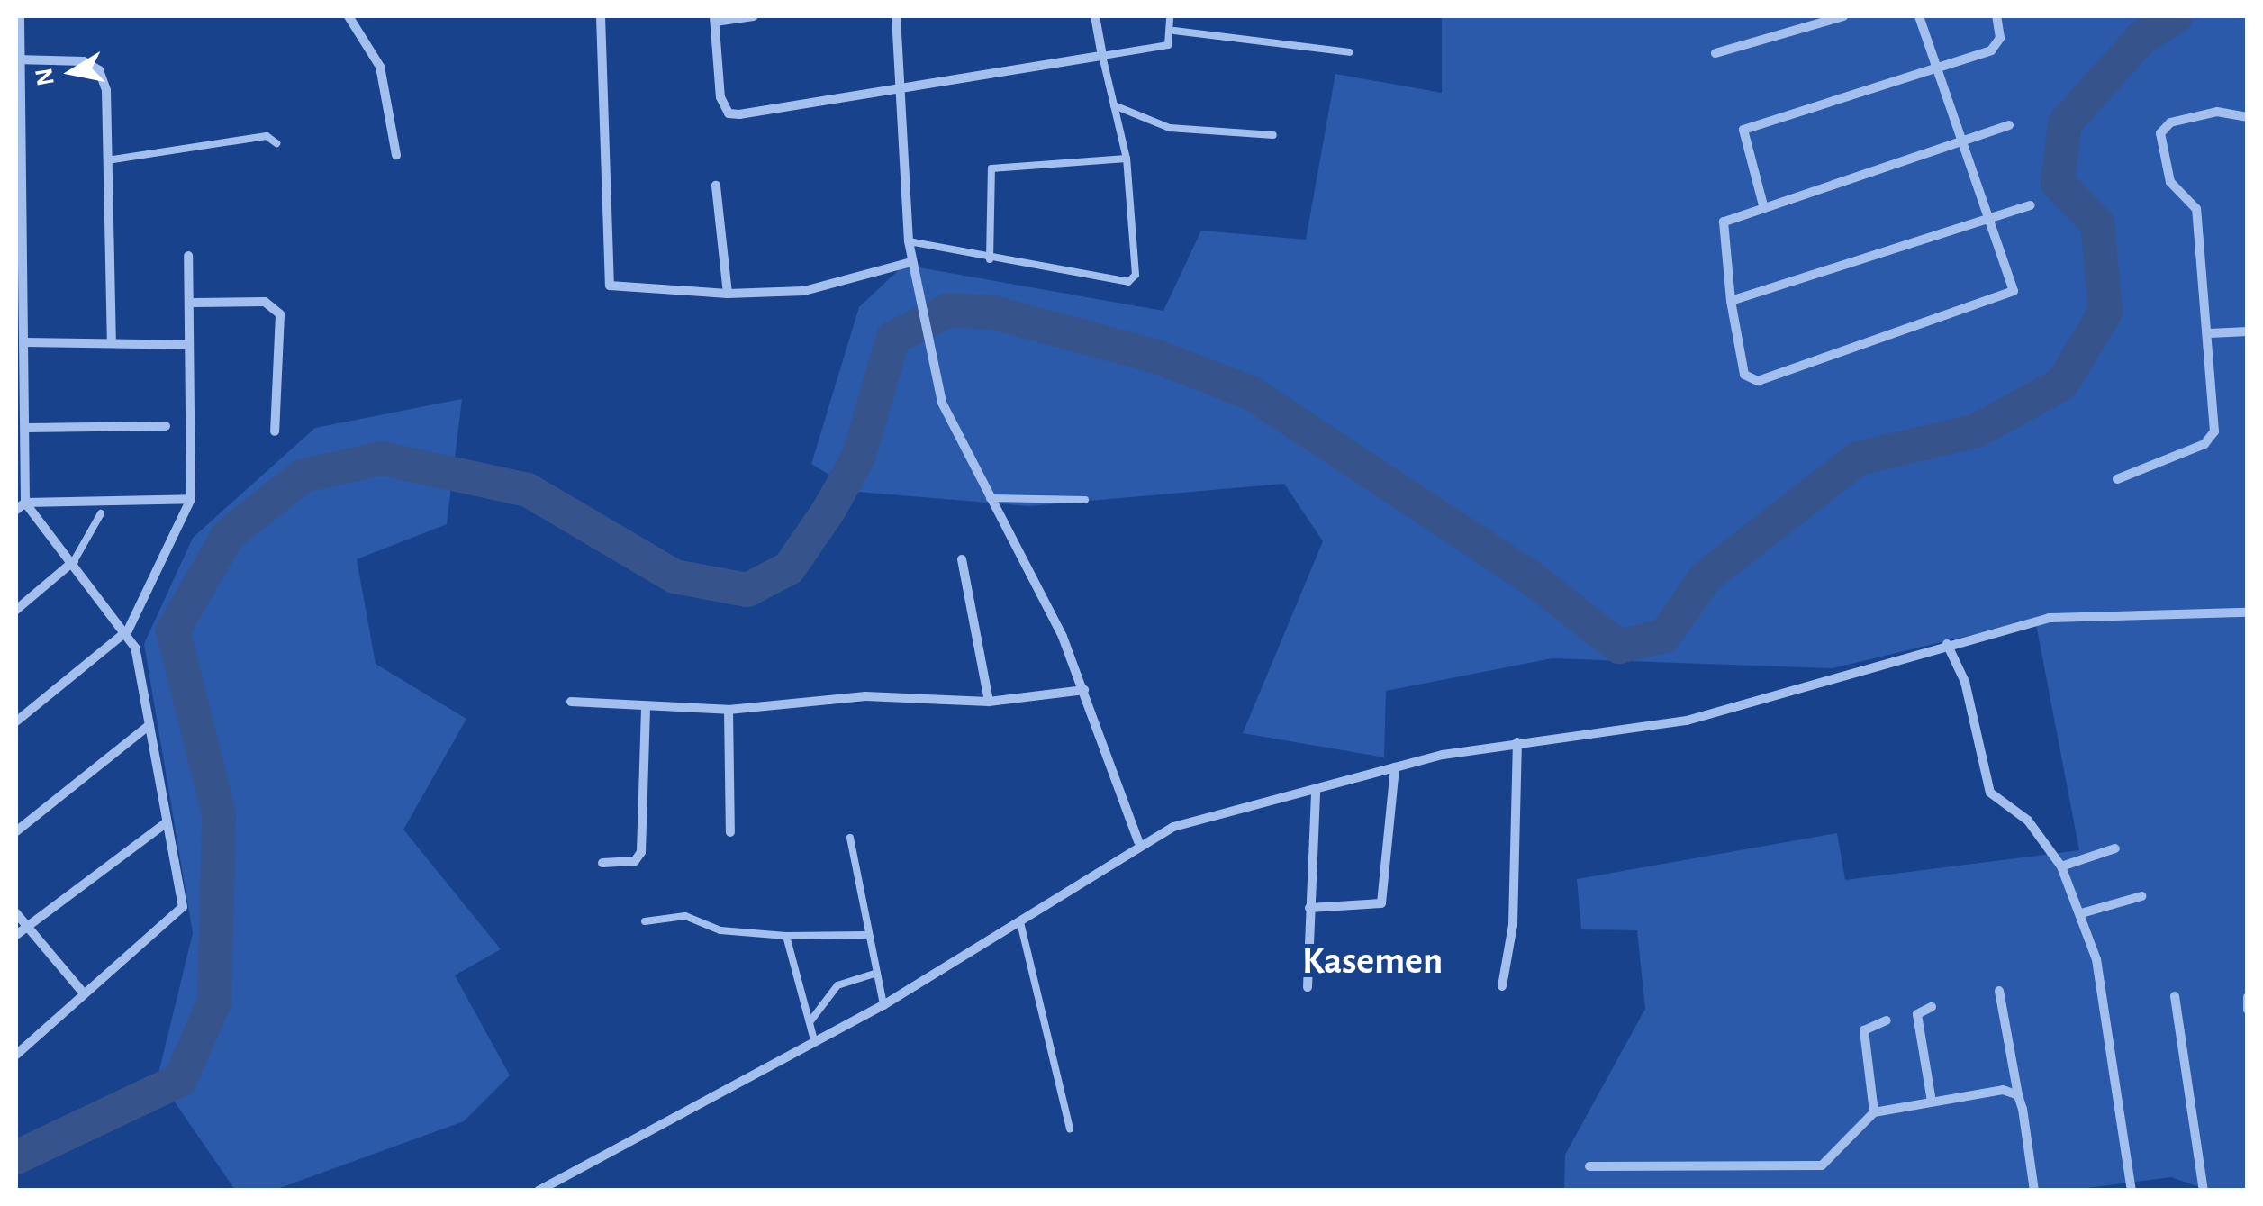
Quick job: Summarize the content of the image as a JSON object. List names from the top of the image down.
{
  "districts": ["Kasemen"],
  "north": "left"
}
